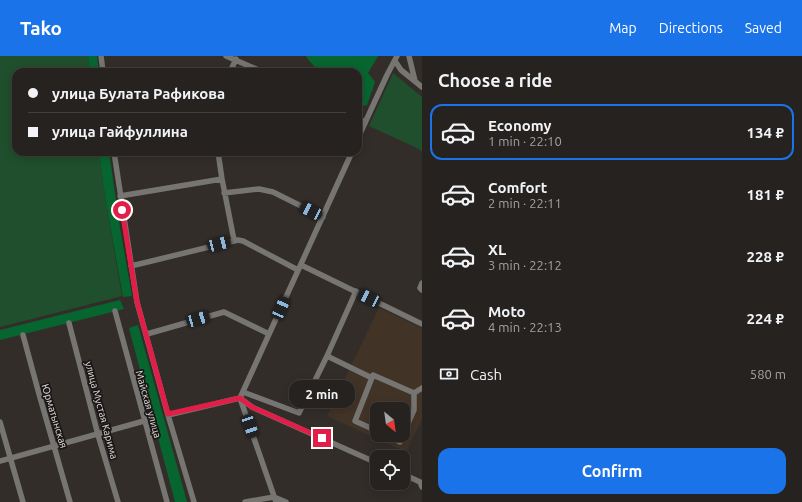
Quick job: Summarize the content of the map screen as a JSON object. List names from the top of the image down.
{
  "streets": {
    "street": ["Майская улица", "улица Мустая Карима", "Юрматынская"]
  },
  "north": "bottom right",
  "page": {
    "header": "Tako",
    "nav": ["Map", "Directions", "Saved"],
    "heading": "Choose a ride",
    "banner": ["улица Булата Рафикова", "улица Гайфуллина"],
    "list": [
      {
        "name": "Economy",
        "note": "1 min · 22:10",
        "value": "134 ₽"
      },
      {
        "name": "Comfort",
        "note": "2 min · 22:11",
        "value": "181 ₽"
      },
      {
        "name": "XL",
        "note": "3 min · 22:12",
        "value": "228 ₽"
      },
      {
        "name": "Moto",
        "note": "4 min · 22:13",
        "value": "224 ₽"
      }
    ],
    "pay": ["Cash", "580 m"],
    "bubble": "2 min",
    "buttons": "Confirm"
  }
}
